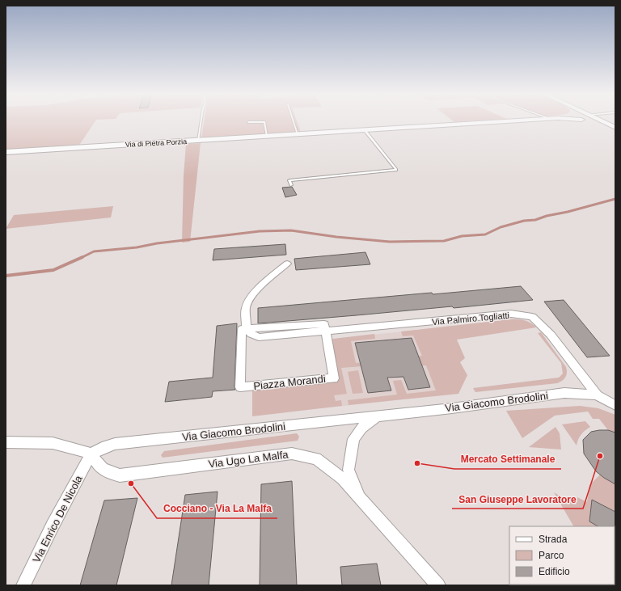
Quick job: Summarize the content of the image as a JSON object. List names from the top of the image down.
{
  "streets": {
    "street": [
      "Via di Pietra Porzia",
      "Via Palmiro Togliatti",
      "Piazza Morandi",
      "Via Giacomo Brodolini",
      "Via Ugo La Malfa",
      "Via Enrico De Nicola"
    ]
  },
  "crossings": [
    ["Via Palmiro Togliatti", "Piazza Morandi"],
    ["Via Palmiro Togliatti", "Via Giacomo Brodolini"],
    ["Via Giacomo Brodolini", "Via Ugo La Malfa"],
    ["Via Giacomo Brodolini", "Via Enrico De Nicola"],
    ["Via Ugo La Malfa", "Via Enrico De Nicola"]
  ],
  "places": ["San Giuseppe Lavoratore", "Mercato Settimanale", "Cocciano - Via La Malfa"],
  "legend": ["Strada", "Parco", "Edificio"]
}
